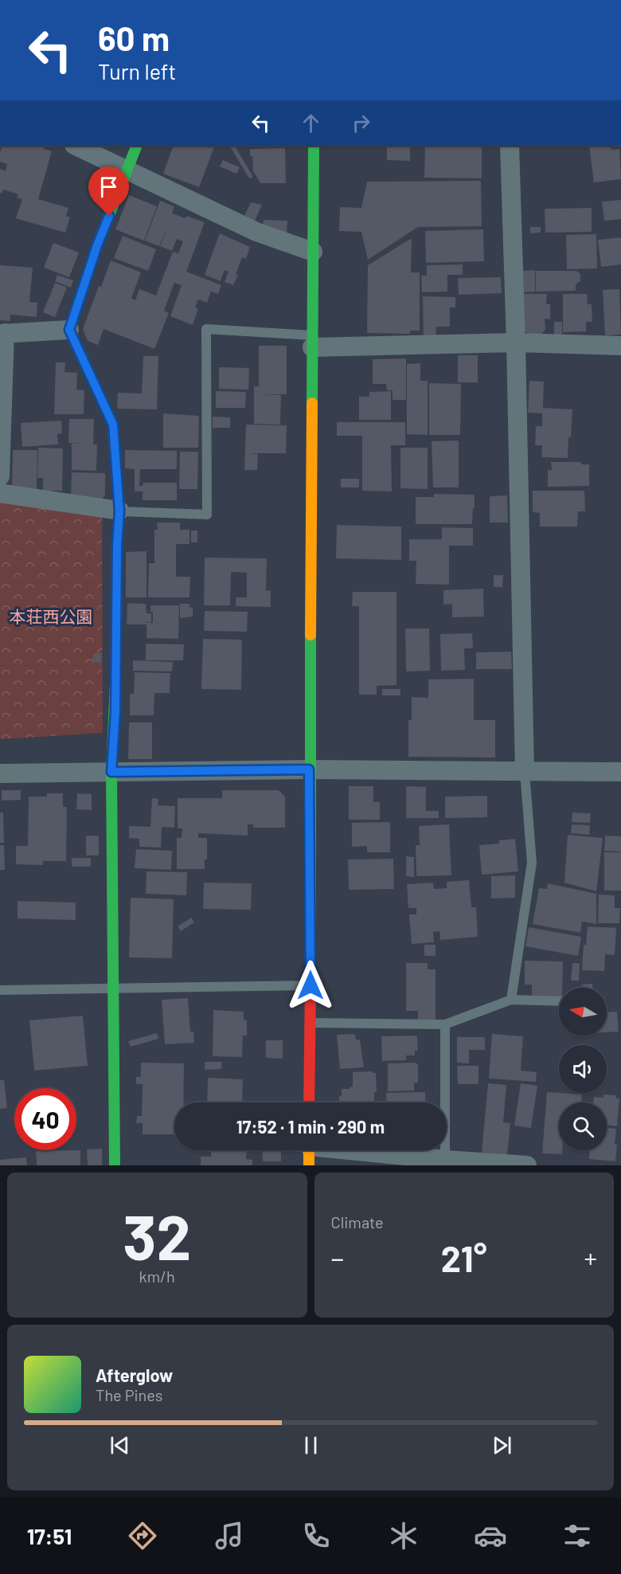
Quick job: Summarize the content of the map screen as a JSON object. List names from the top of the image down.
{
  "parks": ["本荘西公園"],
  "north": "left",
  "page": {
    "turn": ["60 m", "Turn left"],
    "limit": "40",
    "trip": "17:52 · 1 min · 290 m",
    "tile": [
      ["32", "km/h"],
      "Climate"
    ],
    "heat": ["−", "21°", "+"],
    "song": ["Afterglow", "The Pines"],
    "tabs": "17:51"
  }
}
